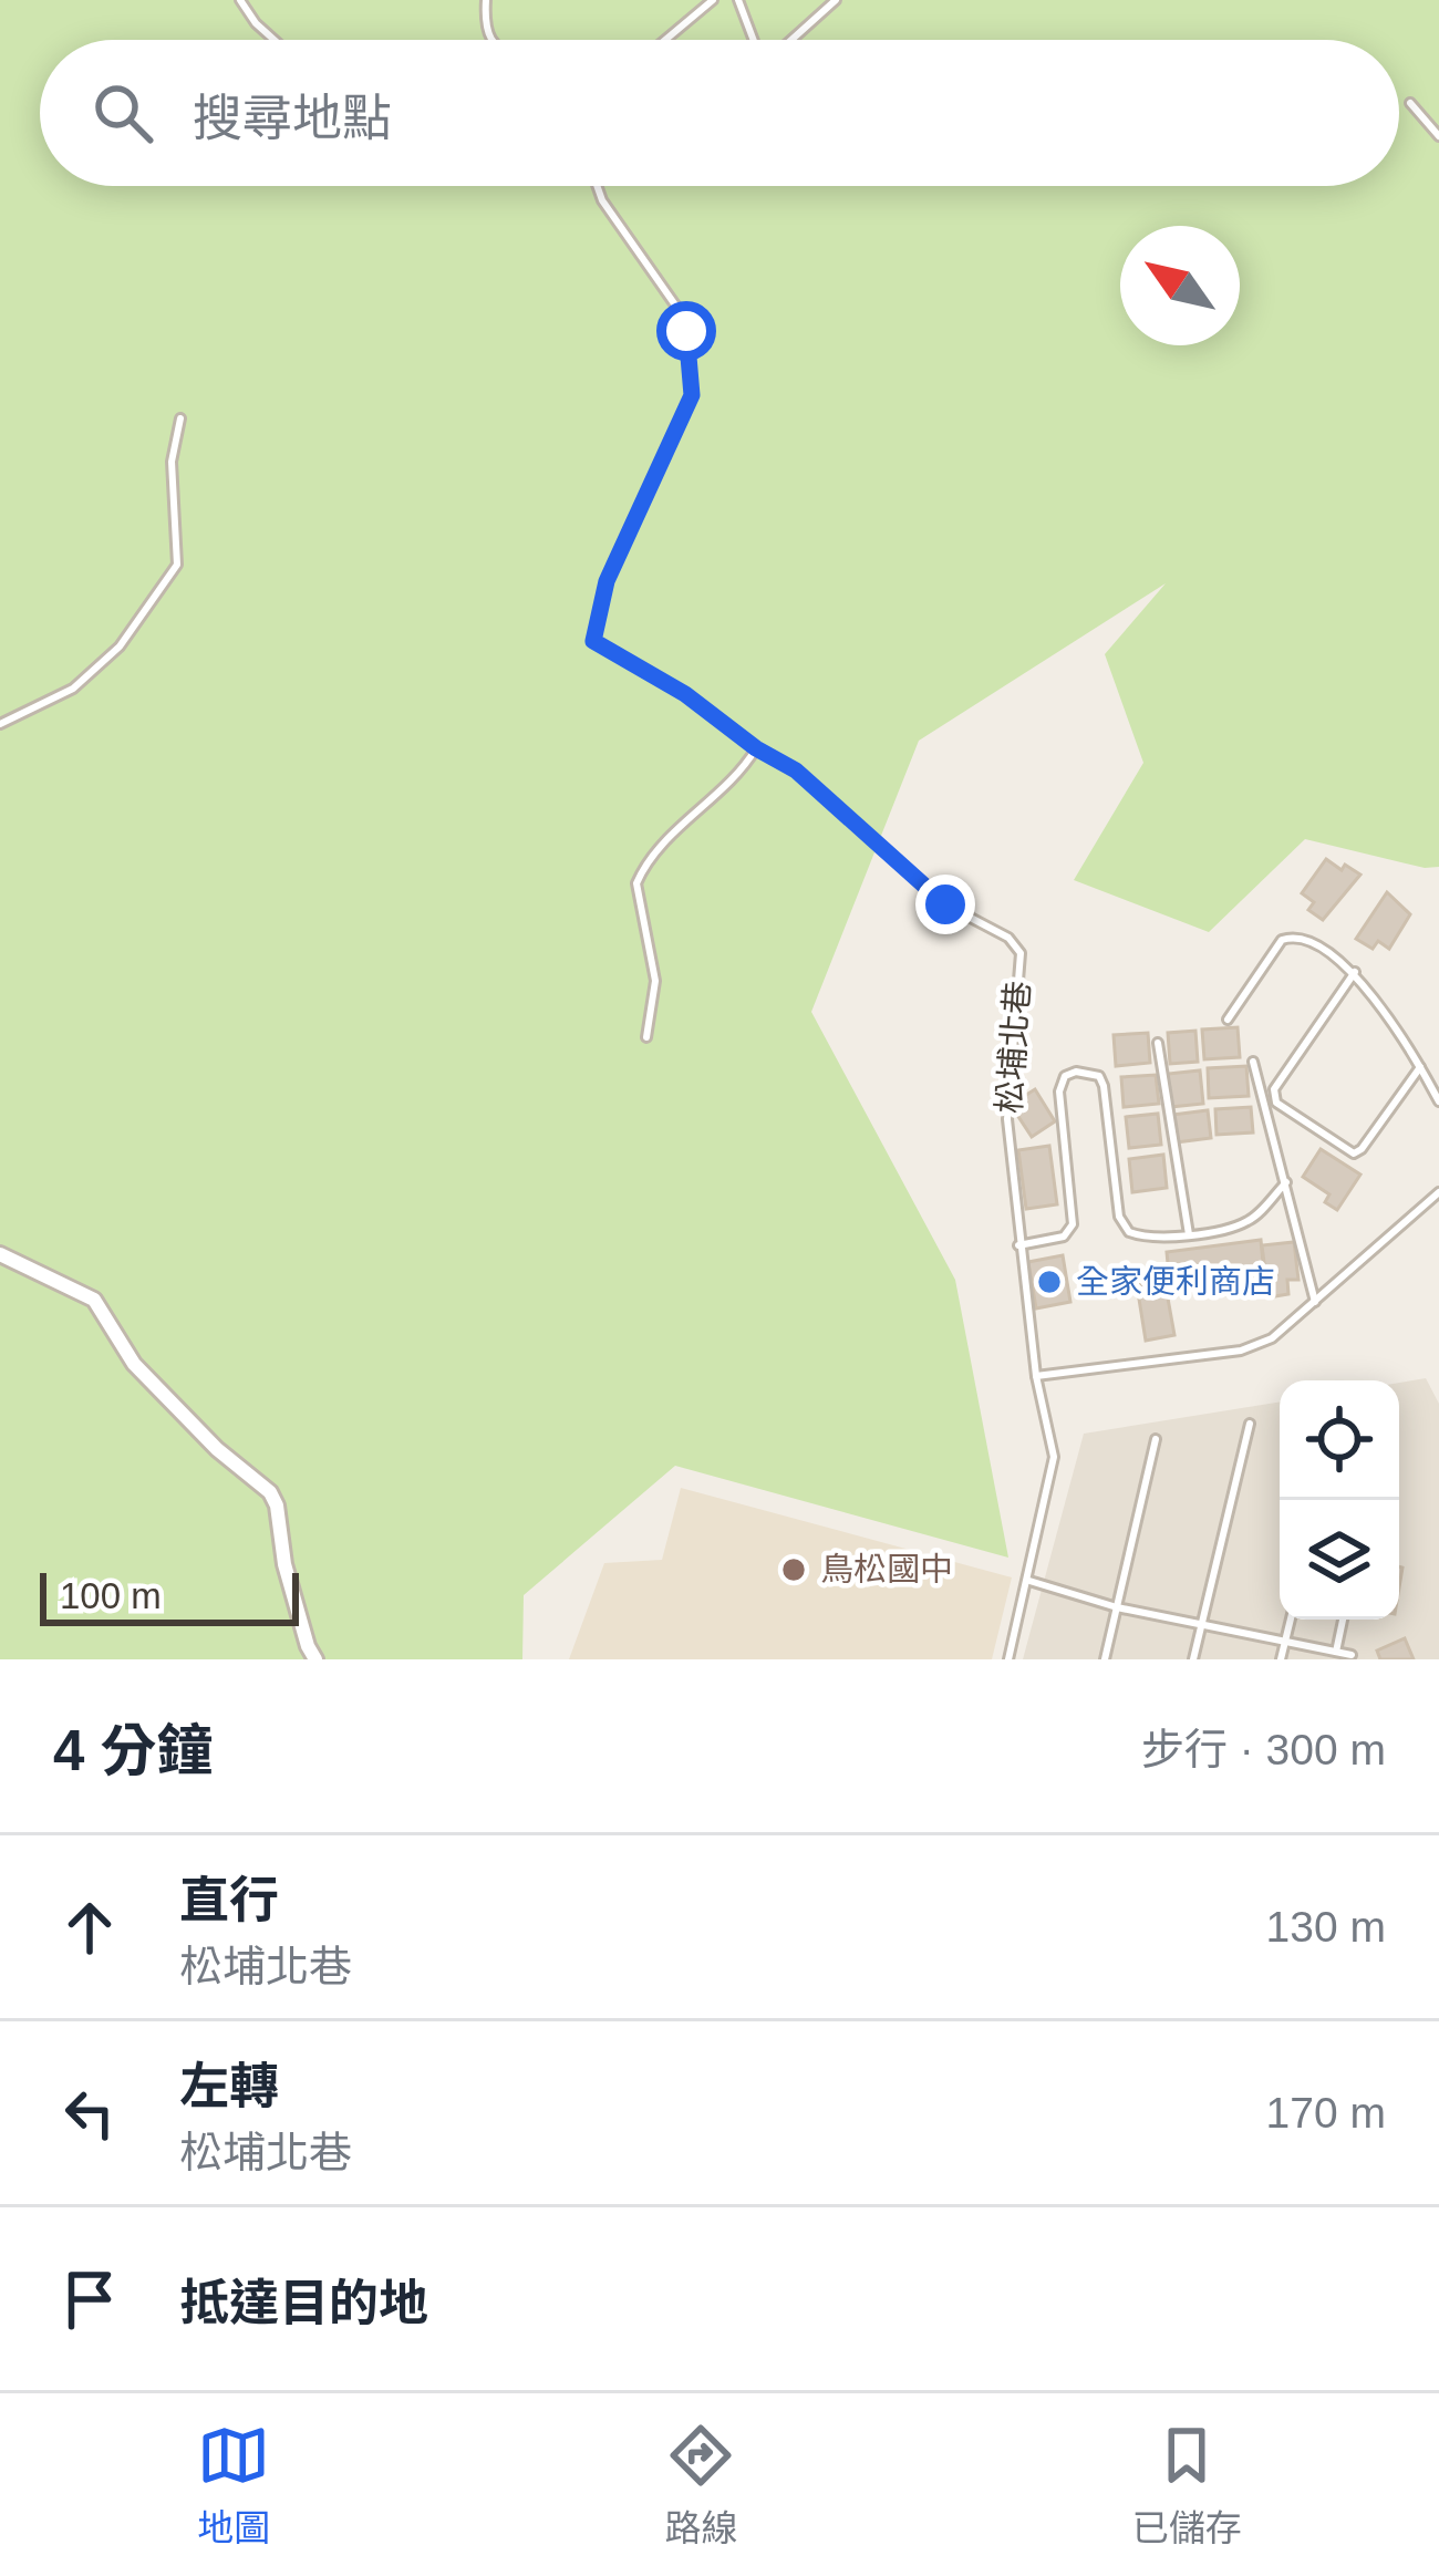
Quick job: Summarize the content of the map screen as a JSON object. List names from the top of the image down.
{
  "streets": {
    "lane": ["松埔北巷"]
  },
  "places": ["全家便利商店", "鳥松國中"],
  "scale_bar": "100 m",
  "north": "top left",
  "page": {
    "search": "搜尋地點",
    "scale": "100 m",
    "heading": ["4 分鐘", "步行 · 300 m"],
    "list": [
      ["直行", "松埔北巷", "130 m"],
      ["左轉", "松埔北巷", "170 m"],
      "抵達目的地"
    ],
    "nav": ["地圖", "路線", "已儲存"]
  }
}
